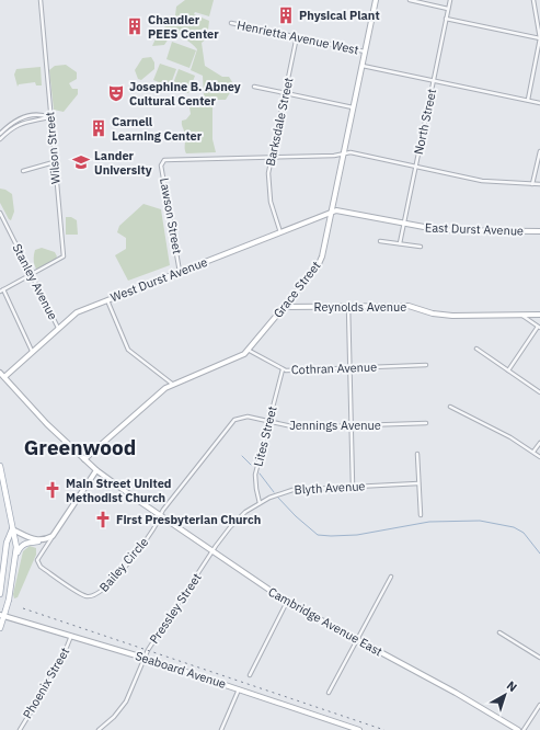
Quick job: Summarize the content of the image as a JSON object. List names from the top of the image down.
{
  "streets": {
    "main road": [
      "East Durst Avenue",
      "West Durst Avenue",
      "Grace Street",
      "Reynolds Avenue",
      "Cambridge Avenue East",
      "Seaboard Avenue"
    ],
    "street": [
      "Henrietta Avenue West",
      "Barksdale Street",
      "North Street",
      "Wilson Street",
      "Lawson Street",
      "Stanley Avenue",
      "Cothran Avenue",
      "Jennings Avenue",
      "Lites Street",
      "Blyth Avenue",
      "Bailey Circle",
      "Pressley Street",
      "Phoenix Street"
    ]
  },
  "crossings": [
    ["Henrietta Avenue West", "Barksdale Street"],
    ["Henrietta Avenue West", "Grace Street"],
    ["Barksdale Street", "Lawson Street"],
    ["Barksdale Street", "West Durst Avenue"],
    ["North Street", "East Durst Avenue"],
    ["Wilson Street", "Stanley Avenue"],
    ["Lawson Street", "West Durst Avenue"],
    ["East Durst Avenue", "West Durst Avenue"],
    ["East Durst Avenue", "Grace Street"],
    ["West Durst Avenue", "Stanley Avenue"],
    ["West Durst Avenue", "Grace Street"],
    ["West Durst Avenue", "Cambridge Avenue East"],
    ["Grace Street", "Reynolds Avenue"],
    ["Grace Street", "Cothran Avenue"],
    ["Grace Street", "Cambridge Avenue East"],
    ["Cothran Avenue", "Lites Street"],
    ["Jennings Avenue", "Lites Street"],
    ["Jennings Avenue", "Bailey Circle"],
    ["Jennings Avenue", "Cambridge Avenue East"],
    ["Lites Street", "Blyth Avenue"],
    ["Blyth Avenue", "Pressley Street"],
    ["Blyth Avenue", "Cambridge Avenue East"],
    ["Bailey Circle", "Cambridge Avenue East"],
    ["Pressley Street", "Cambridge Avenue East"],
    ["Pressley Street", "Seaboard Avenue"],
    ["Seaboard Avenue", "Phoenix Street"]
  ],
  "districts": ["Greenwood"],
  "places": {
    "building": ["Physical Plant", "Chandler PEES Center", "Carnell Learning Center"],
    "theatre": ["Josephine B. Abney Cultural Center"],
    "school or university": ["Lander University"],
    "church": ["Main Street United Methodist Church", "First Presbyterian Church"]
  },
  "north": "top right"
}
